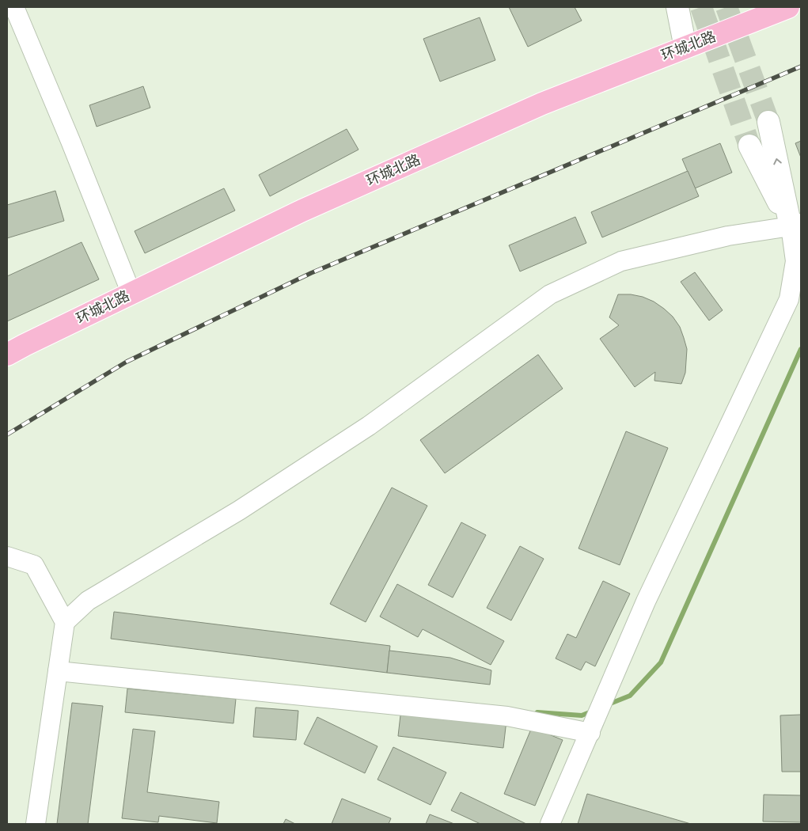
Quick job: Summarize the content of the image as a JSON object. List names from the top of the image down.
{
  "streets": {
    "main road": ["环城北路"]
  }
}
